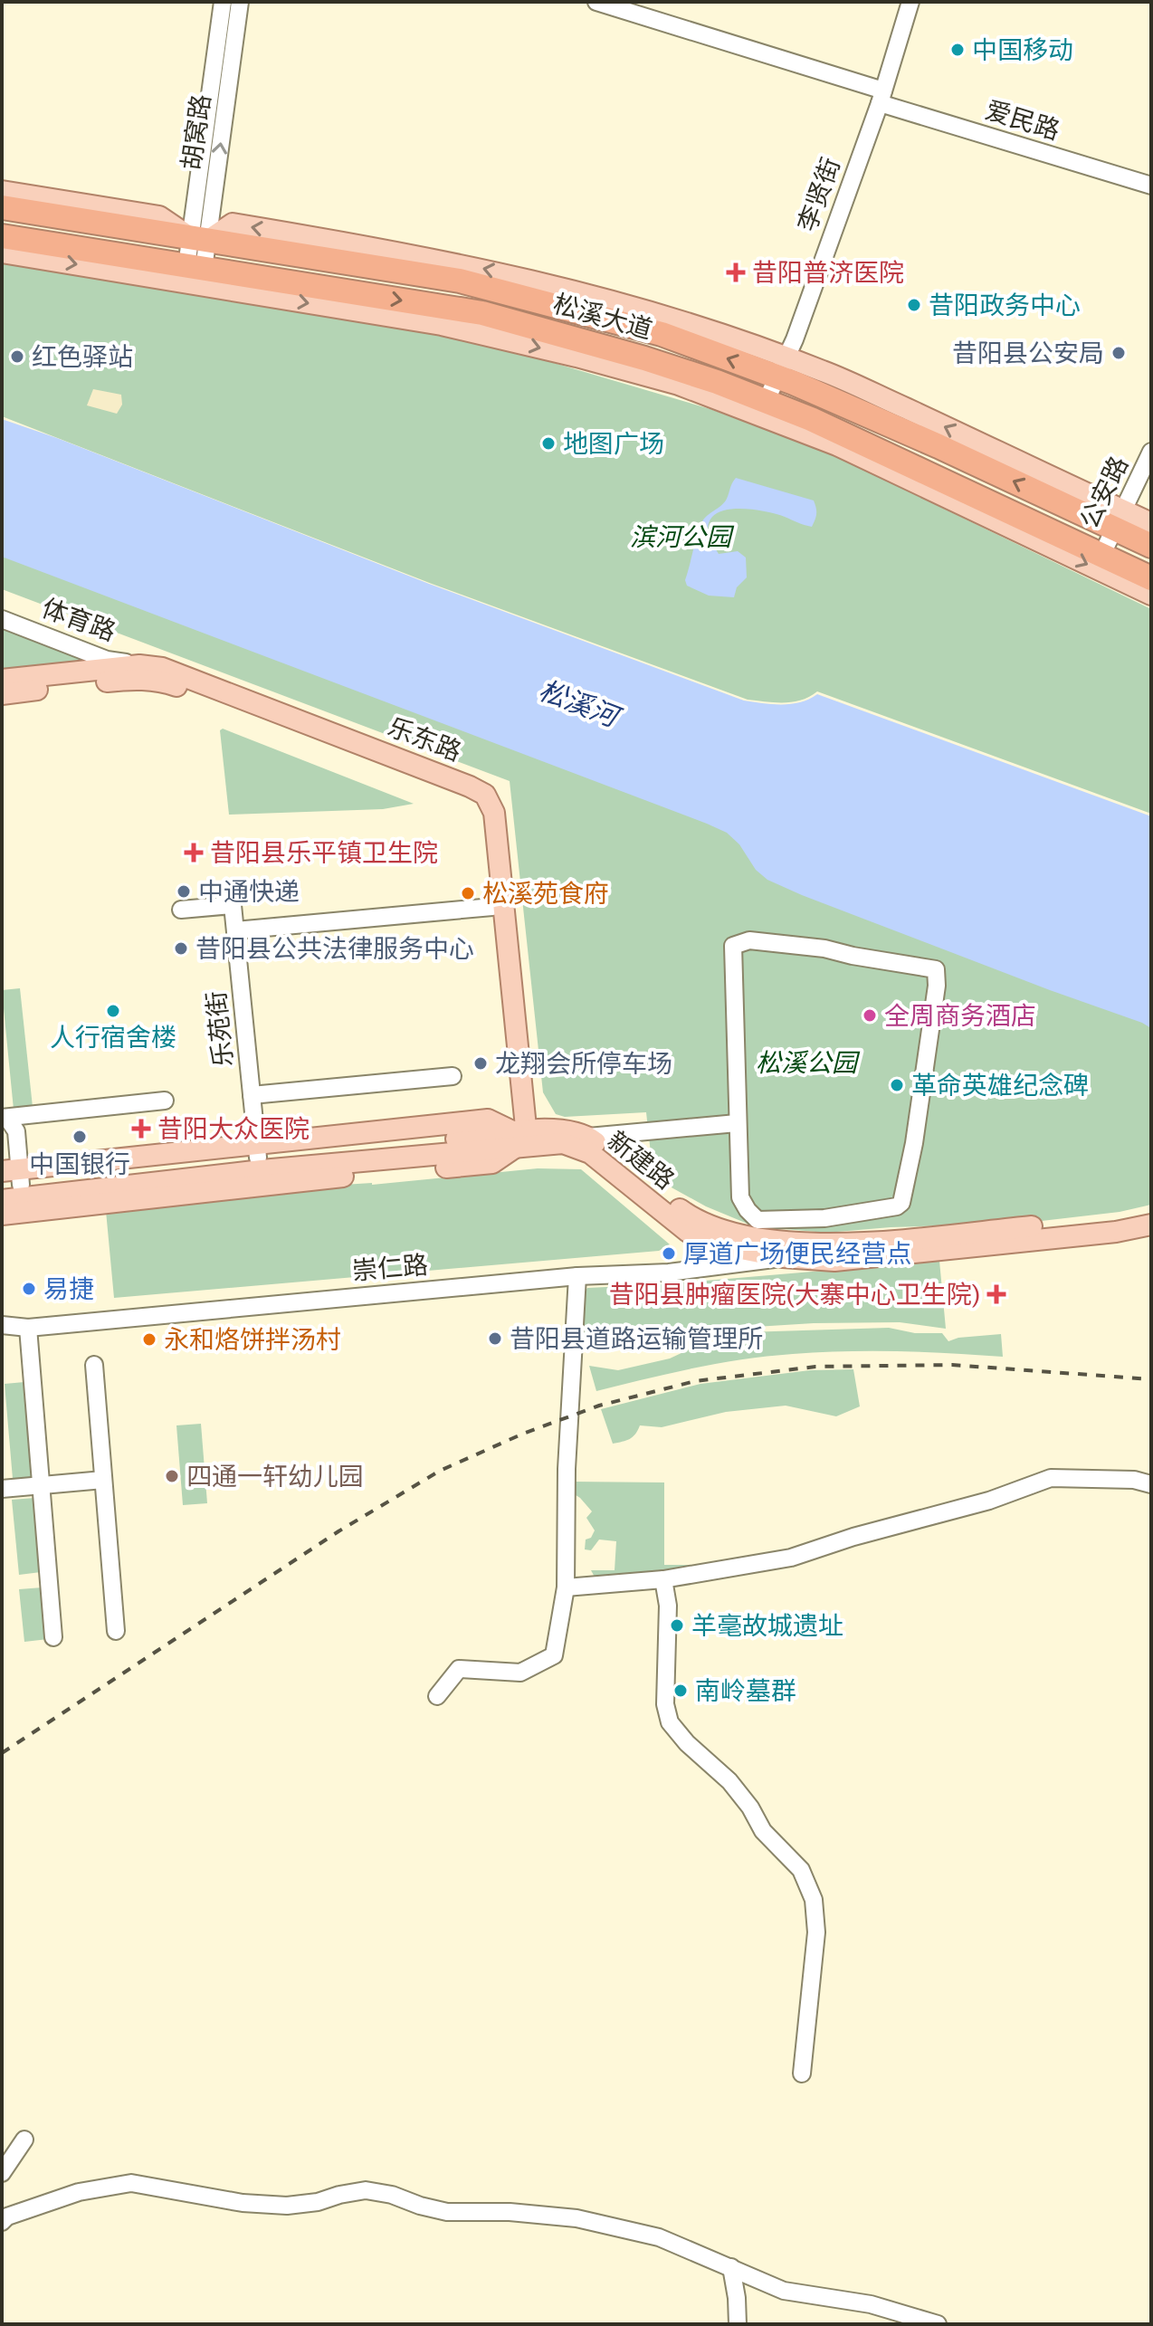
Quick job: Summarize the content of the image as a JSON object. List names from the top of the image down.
{
  "streets": {
    "highway": ["松溪大道"],
    "main road": ["乐东路", "新建路"],
    "street": [
      "爱民路",
      "胡窝路",
      "李贤街",
      "公安路",
      "体育路",
      "乐苑街",
      "崇仁路"
    ]
  },
  "crossings": [
    ["爱民路", "李贤街"],
    ["胡窝路", "松溪大道"],
    ["李贤街", "松溪大道"],
    ["松溪大道", "公安路"],
    ["体育路", "乐东路"],
    ["乐东路", "新建路"],
    ["乐苑街", "新建路"],
    ["新建路", "崇仁路"]
  ],
  "water": ["松溪河"],
  "parks": ["滨河公园", "松溪公园"],
  "places": {
    "other": [
      "中国移动",
      "昔阳政务中心",
      "昔阳县公安局",
      "红色驿站",
      "地图广场",
      "中通快递",
      "松溪苑食府",
      "昔阳县公共法律服务中心",
      "人行宿舍楼",
      "全周商务酒店",
      "龙翔会所停车场",
      "革命英雄纪念碑",
      "中国银行",
      "厚道广场便民经营点",
      "易捷",
      "昔阳县道路运输管理所",
      "永和烙饼拌汤村",
      "四通一轩幼儿园",
      "羊毫故城遗址",
      "南岭墓群"
    ],
    "health": [
      "昔阳普济医院",
      "昔阳县乐平镇卫生院",
      "昔阳大众医院",
      "昔阳县肿瘤医院(大寨中心卫生院)"
    ]
  }
}
